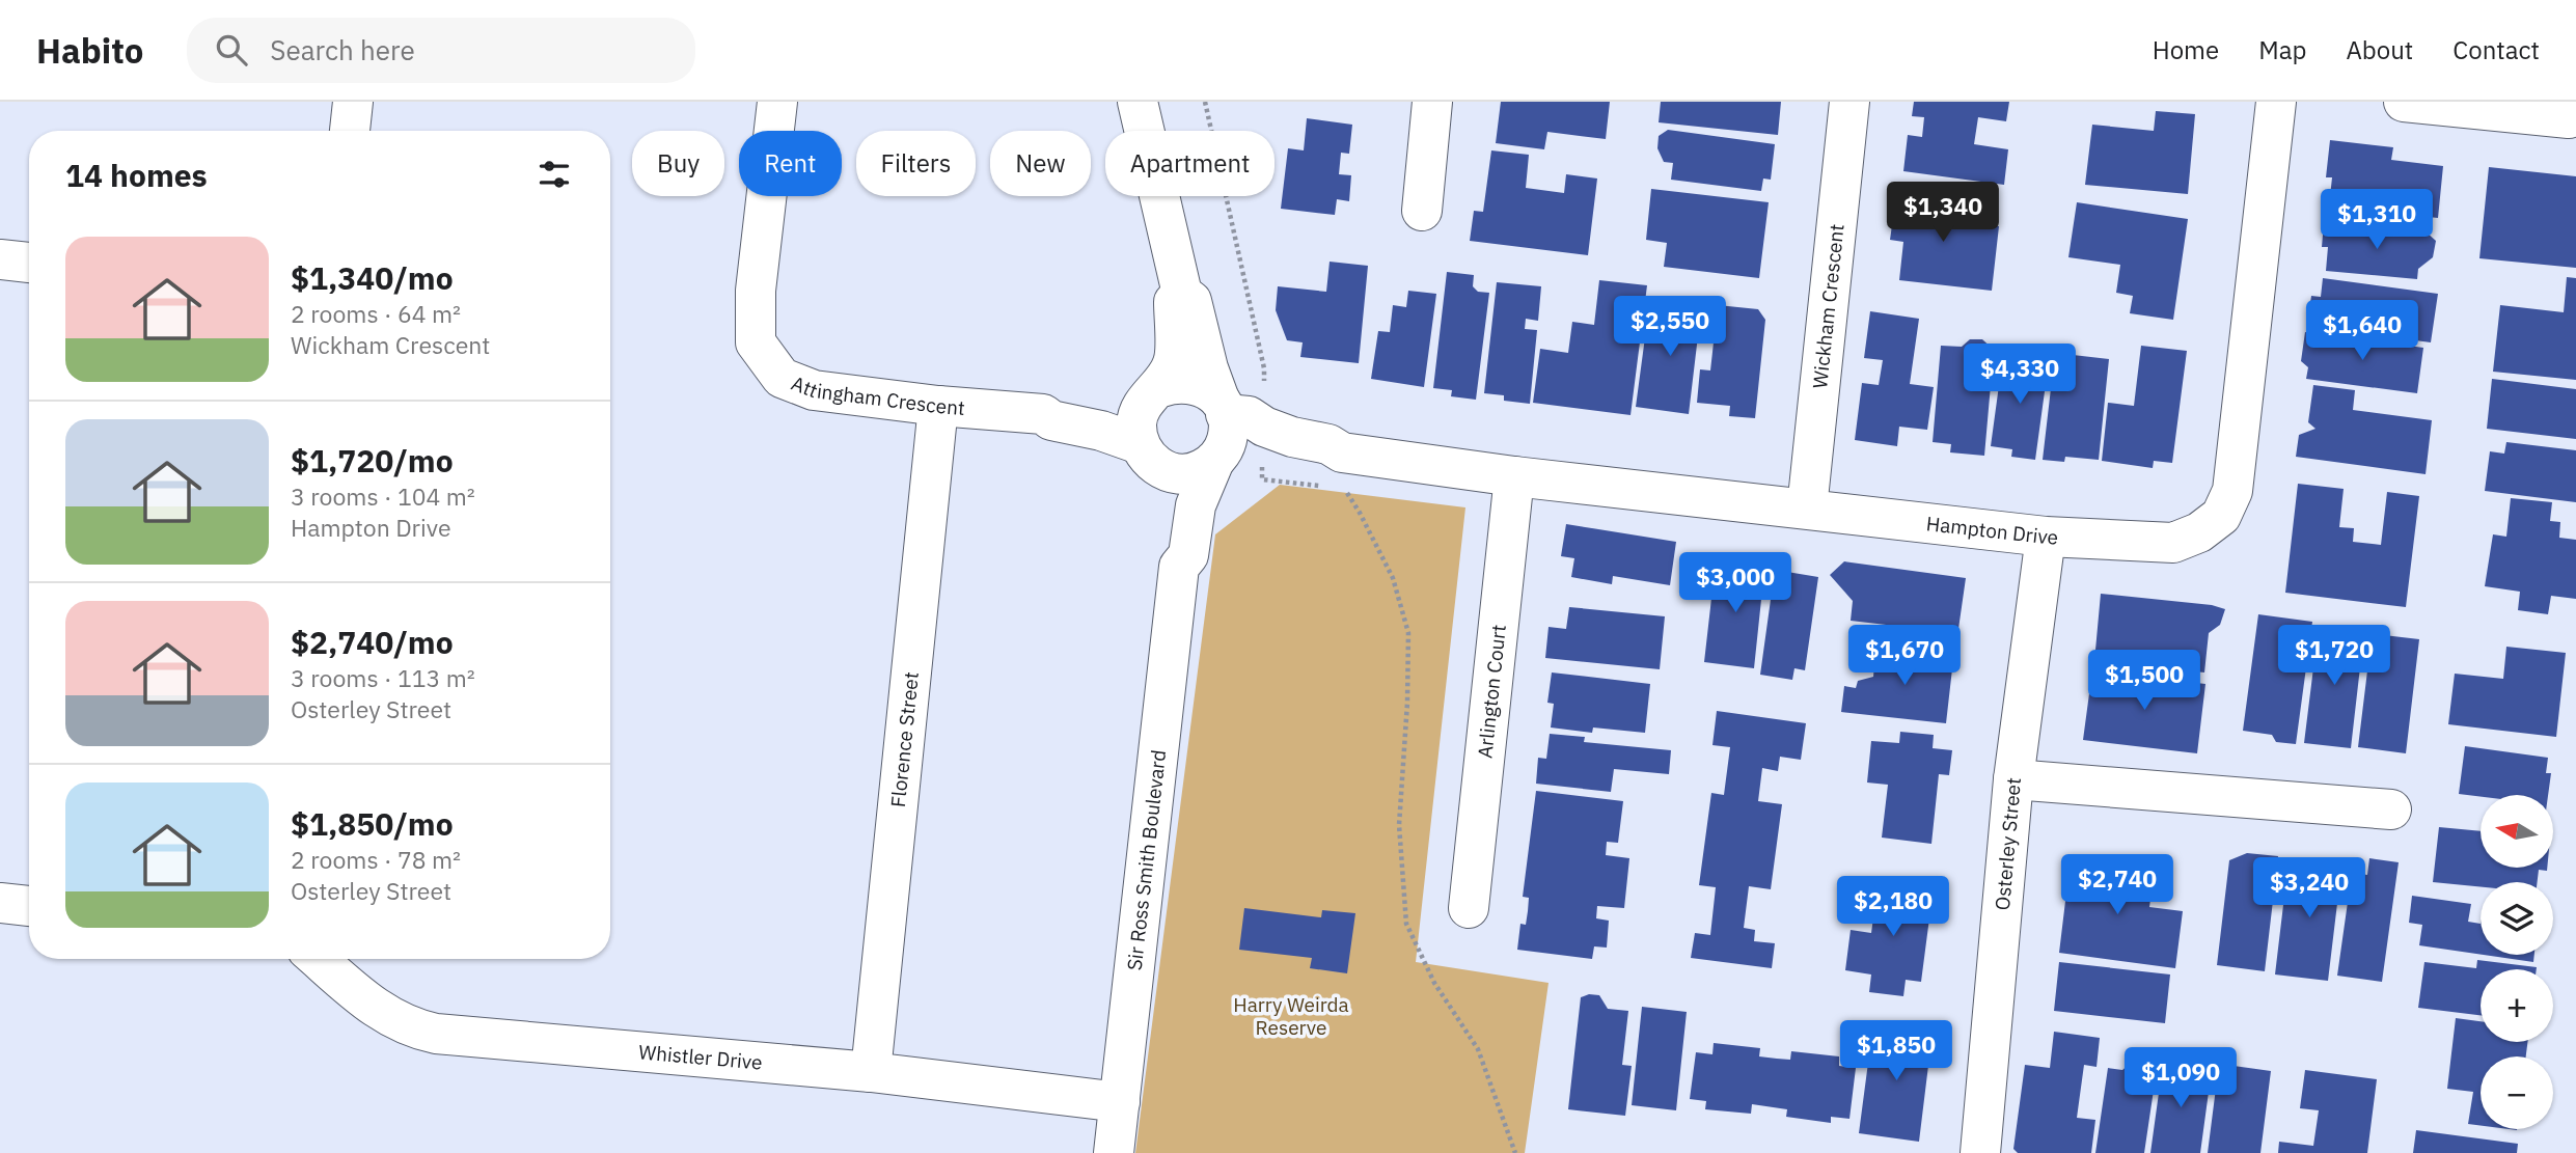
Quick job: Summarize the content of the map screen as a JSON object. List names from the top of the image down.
{
  "streets": {
    "street": [
      "Wickham Crescent",
      "Attingham Crescent",
      "Hampton Drive",
      "Arlington Court",
      "Florence Street",
      "Osterley Street",
      "Sir Ross Smith Boulevard",
      "Whistler Drive"
    ]
  },
  "crossings": [
    ["Wickham Crescent", "Hampton Drive"],
    ["Attingham Crescent", "Hampton Drive"],
    ["Attingham Crescent", "Florence Street"],
    ["Attingham Crescent", "Sir Ross Smith Boulevard"],
    ["Hampton Drive", "Arlington Court"],
    ["Hampton Drive", "Osterley Street"],
    ["Hampton Drive", "Sir Ross Smith Boulevard"],
    ["Florence Street", "Whistler Drive"],
    ["Sir Ross Smith Boulevard", "Whistler Drive"]
  ],
  "parks": ["Harry Weirda Reserve"],
  "north": "left",
  "page": {
    "header": "Habito",
    "search": "Search here",
    "nav": [
      "Home",
      "Map",
      "About",
      "Contact"
    ],
    "chip": [
      "Buy",
      "Rent",
      "Filters",
      "New",
      "Apartment"
    ],
    "heading": "14 homes",
    "price": [
      "$1,340",
      "$1,310",
      "$2,550",
      "$1,640",
      "$4,330",
      "$3,000",
      "$1,670",
      "$1,720",
      "$1,500",
      "$2,740",
      "$3,240",
      "$2,180",
      "$1,850",
      "$1,090"
    ],
    "list": [
      {
        "name": "$1,340/mo",
        "note": "2 rooms · 64 m² · Wickham Crescent"
      },
      {
        "name": "$1,720/mo",
        "note": "3 rooms · 104 m² · Hampton Drive"
      },
      {
        "name": "$2,740/mo",
        "note": "3 rooms · 113 m² · Osterley Street"
      },
      {
        "name": "$1,850/mo",
        "note": "2 rooms · 78 m² · Osterley Street"
      }
    ],
    "map_buttons": ["+", "−"]
  }
}
